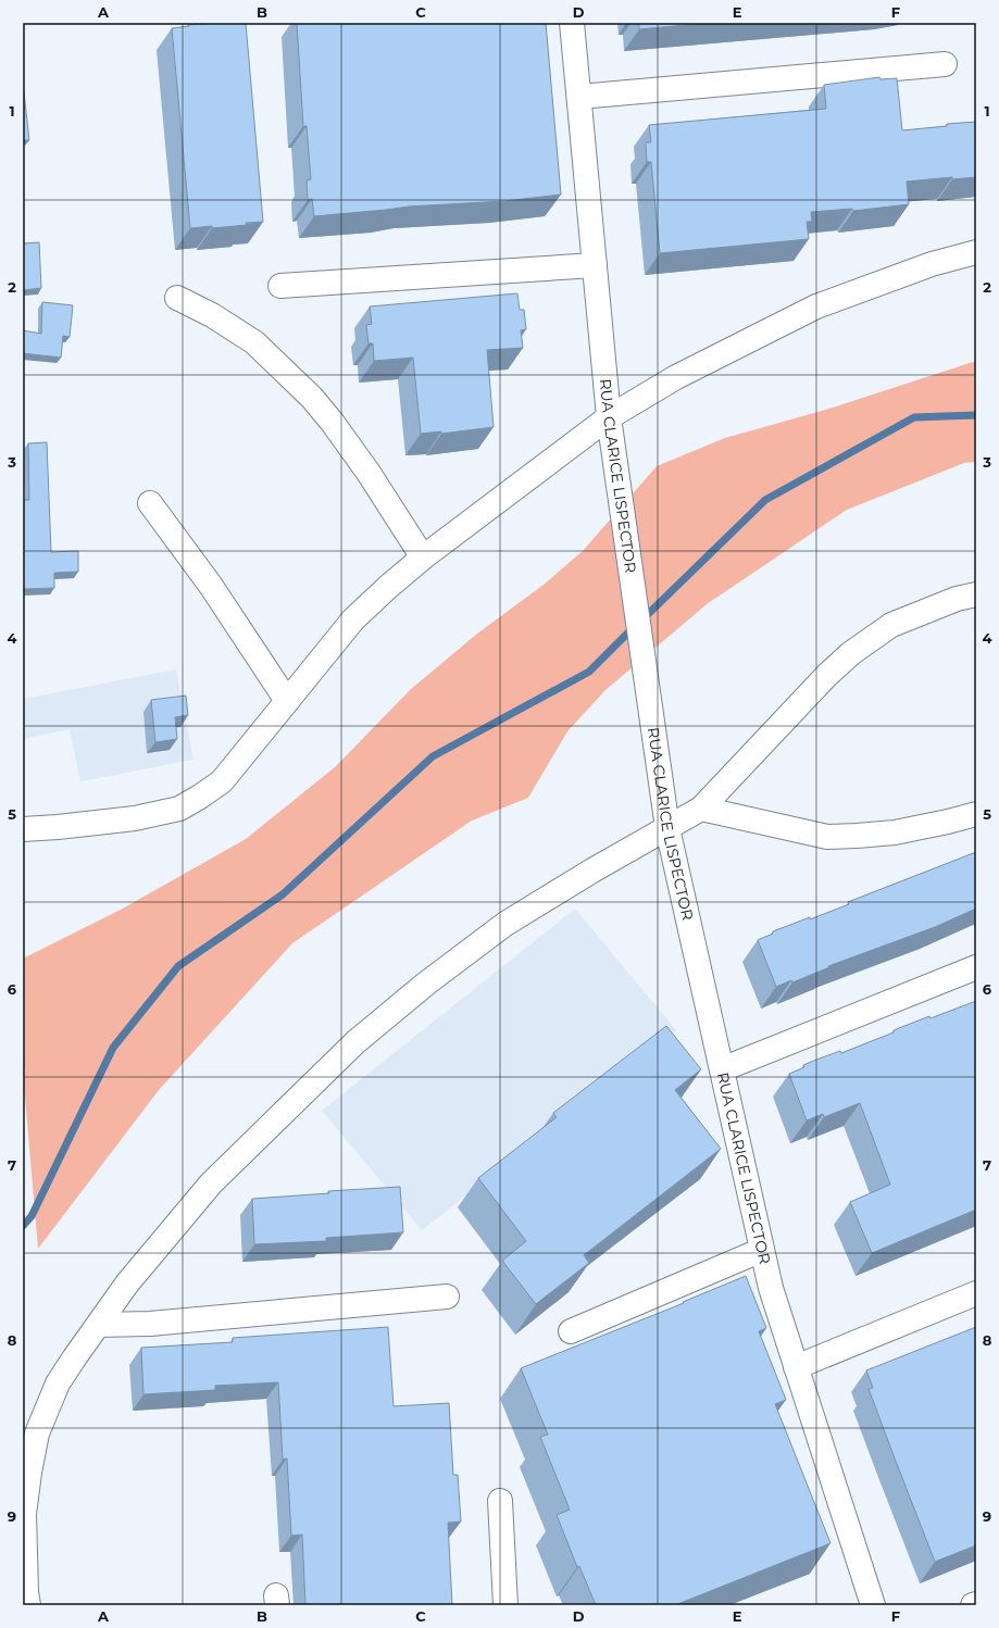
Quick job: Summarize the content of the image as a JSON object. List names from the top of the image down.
{
  "streets": {
    "street": ["RUA CLARICE LISPECTOR"]
  },
  "grid": {
    "columns": [
      "A",
      "B",
      "C",
      "D",
      "E",
      "F"
    ],
    "rows": [
      "1",
      "2",
      "3",
      "4",
      "5",
      "6",
      "7",
      "8",
      "9"
    ]
  }
}
